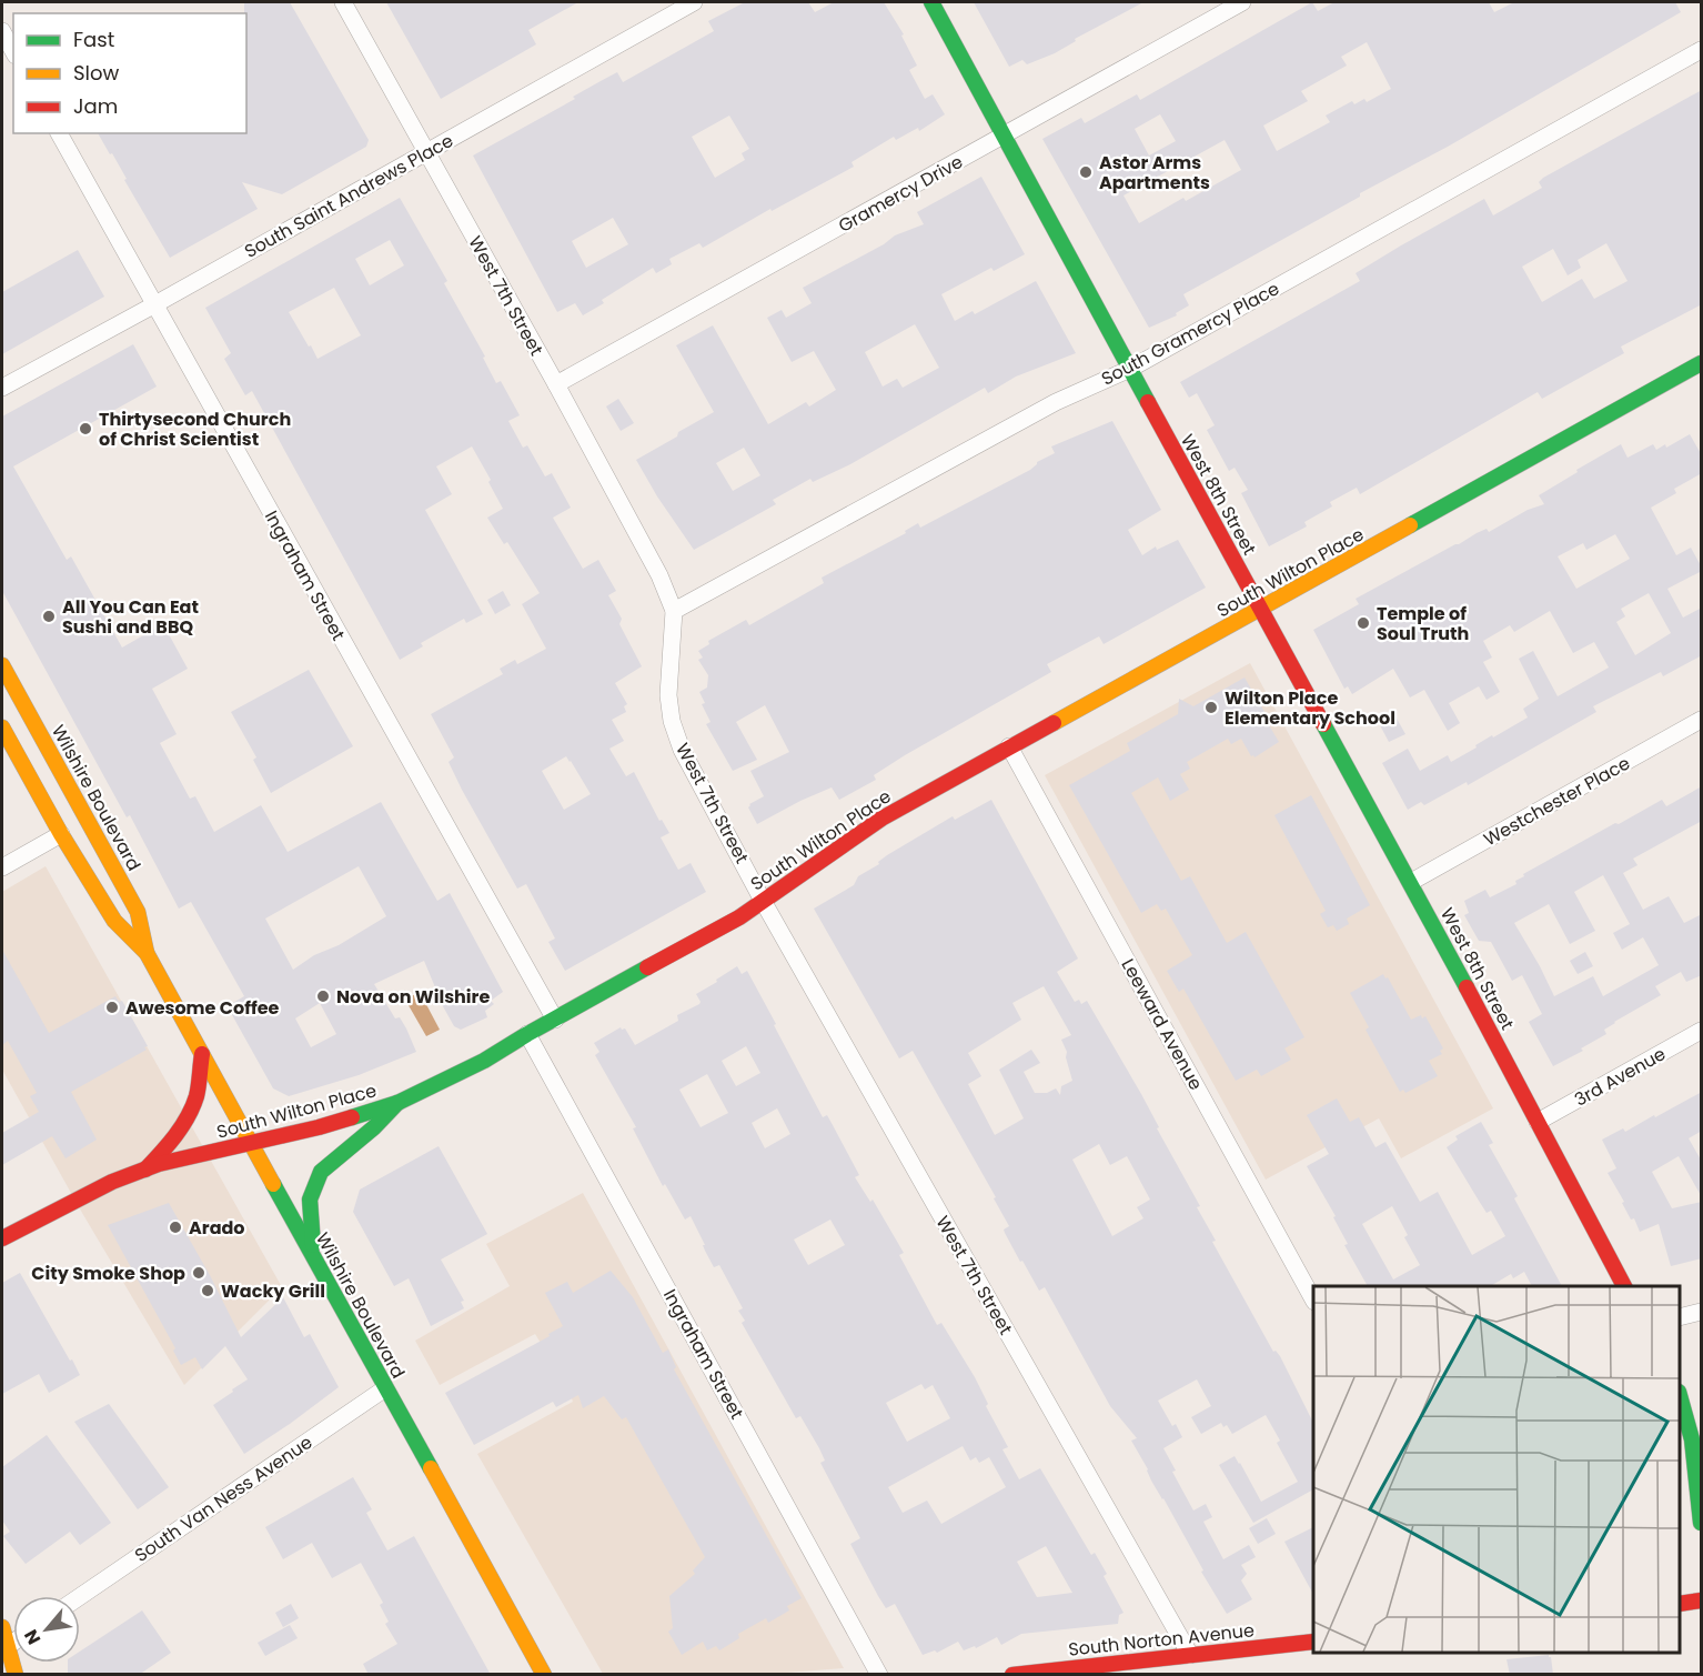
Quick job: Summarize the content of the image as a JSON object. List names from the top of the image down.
{
  "streets": {
    "main road": [
      "West 8th Street",
      "South Wilton Place",
      "Wilshire Boulevard",
      "South Norton Avenue"
    ],
    "street": [
      "Gramercy Drive",
      "South Saint Andrews Place",
      "West 7th Street",
      "South Gramercy Place",
      "Ingraham Street",
      "Westchester Place",
      "Leeward Avenue",
      "3rd Avenue",
      "South Van Ness Avenue"
    ]
  },
  "crossings": [
    ["Gramercy Drive", "West 7th Street"],
    ["Gramercy Drive", "West 8th Street"],
    ["South Saint Andrews Place", "West 7th Street"],
    ["South Saint Andrews Place", "Ingraham Street"],
    ["West 7th Street", "South Gramercy Place"],
    ["West 7th Street", "South Wilton Place"],
    ["West 7th Street", "South Norton Avenue"],
    ["South Gramercy Place", "West 8th Street"],
    ["West 8th Street", "South Wilton Place"],
    ["West 8th Street", "Westchester Place"],
    ["West 8th Street", "3rd Avenue"],
    ["South Wilton Place", "Ingraham Street"],
    ["South Wilton Place", "Wilshire Boulevard"],
    ["South Wilton Place", "Leeward Avenue"],
    ["Wilshire Boulevard", "South Van Ness Avenue"]
  ],
  "places": [
    "Astor Arms Apartments",
    "Thirtysecond Church of Christ Scientist",
    "All You Can Eat Sushi and BBQ",
    "Temple of Soul Truth",
    "Wilton Place Elementary School",
    "Nova on Wilshire",
    "Awesome Coffee",
    "Arado",
    "City Smoke Shop",
    "Wacky Grill"
  ],
  "legend": ["Fast", "Slow", "Jam"],
  "north": "bottom left"
}
